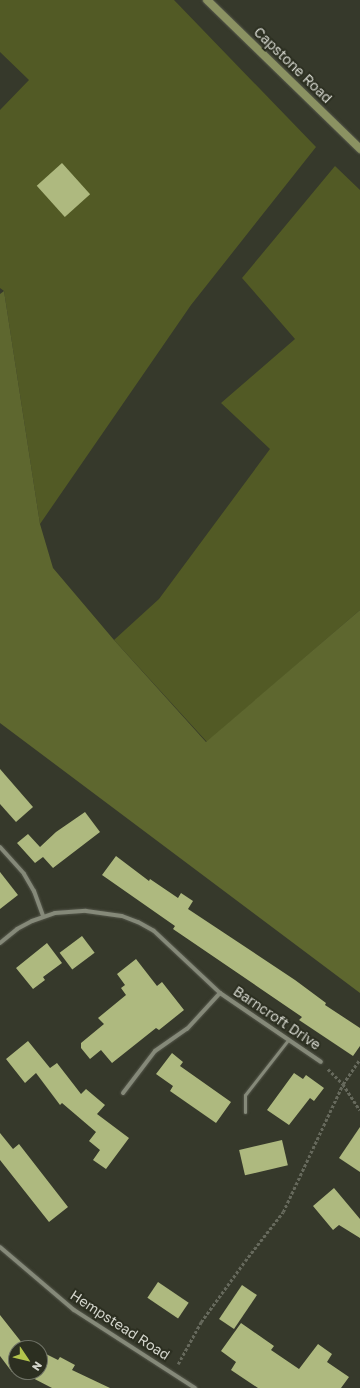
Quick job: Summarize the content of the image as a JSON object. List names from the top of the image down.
{
  "streets": {
    "street": ["Capstone Road", "Barncroft Drive", "Hempstead Road"]
  },
  "north": "bottom right"
}
